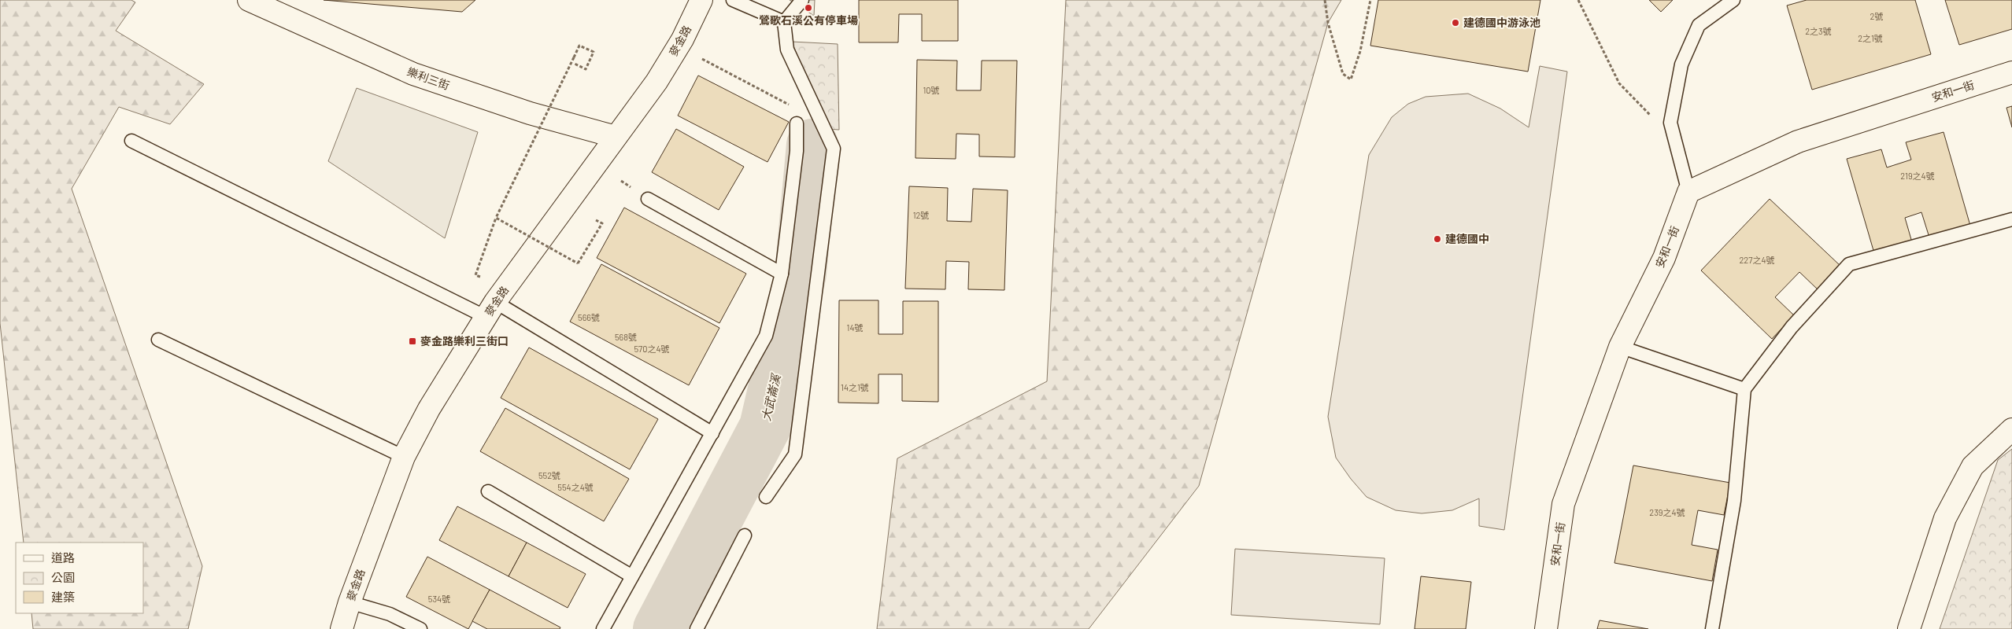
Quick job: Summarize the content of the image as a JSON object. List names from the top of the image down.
{
  "streets": {
    "street": ["麥金路", "樂利三街", "安和一街"]
  },
  "crossings": [
    ["麥金路", "樂利三街"]
  ],
  "water": ["大武崙溪"],
  "places": {
    "other": ["鶯歌石溪公有停車場", "建德國中游泳池", "建德國中"],
    "transit": ["麥金路樂利三街口"]
  },
  "house_numbers": [
    "2號",
    "2之3號",
    "2之1號",
    "10號",
    "219之4號",
    "12號",
    "227之4號",
    "566號",
    "14號",
    "568號",
    "570之4號",
    "14之1號",
    "552號",
    "554之4號",
    "239之4號",
    "534號"
  ],
  "legend": ["道路", "公園", "建築"]
}
